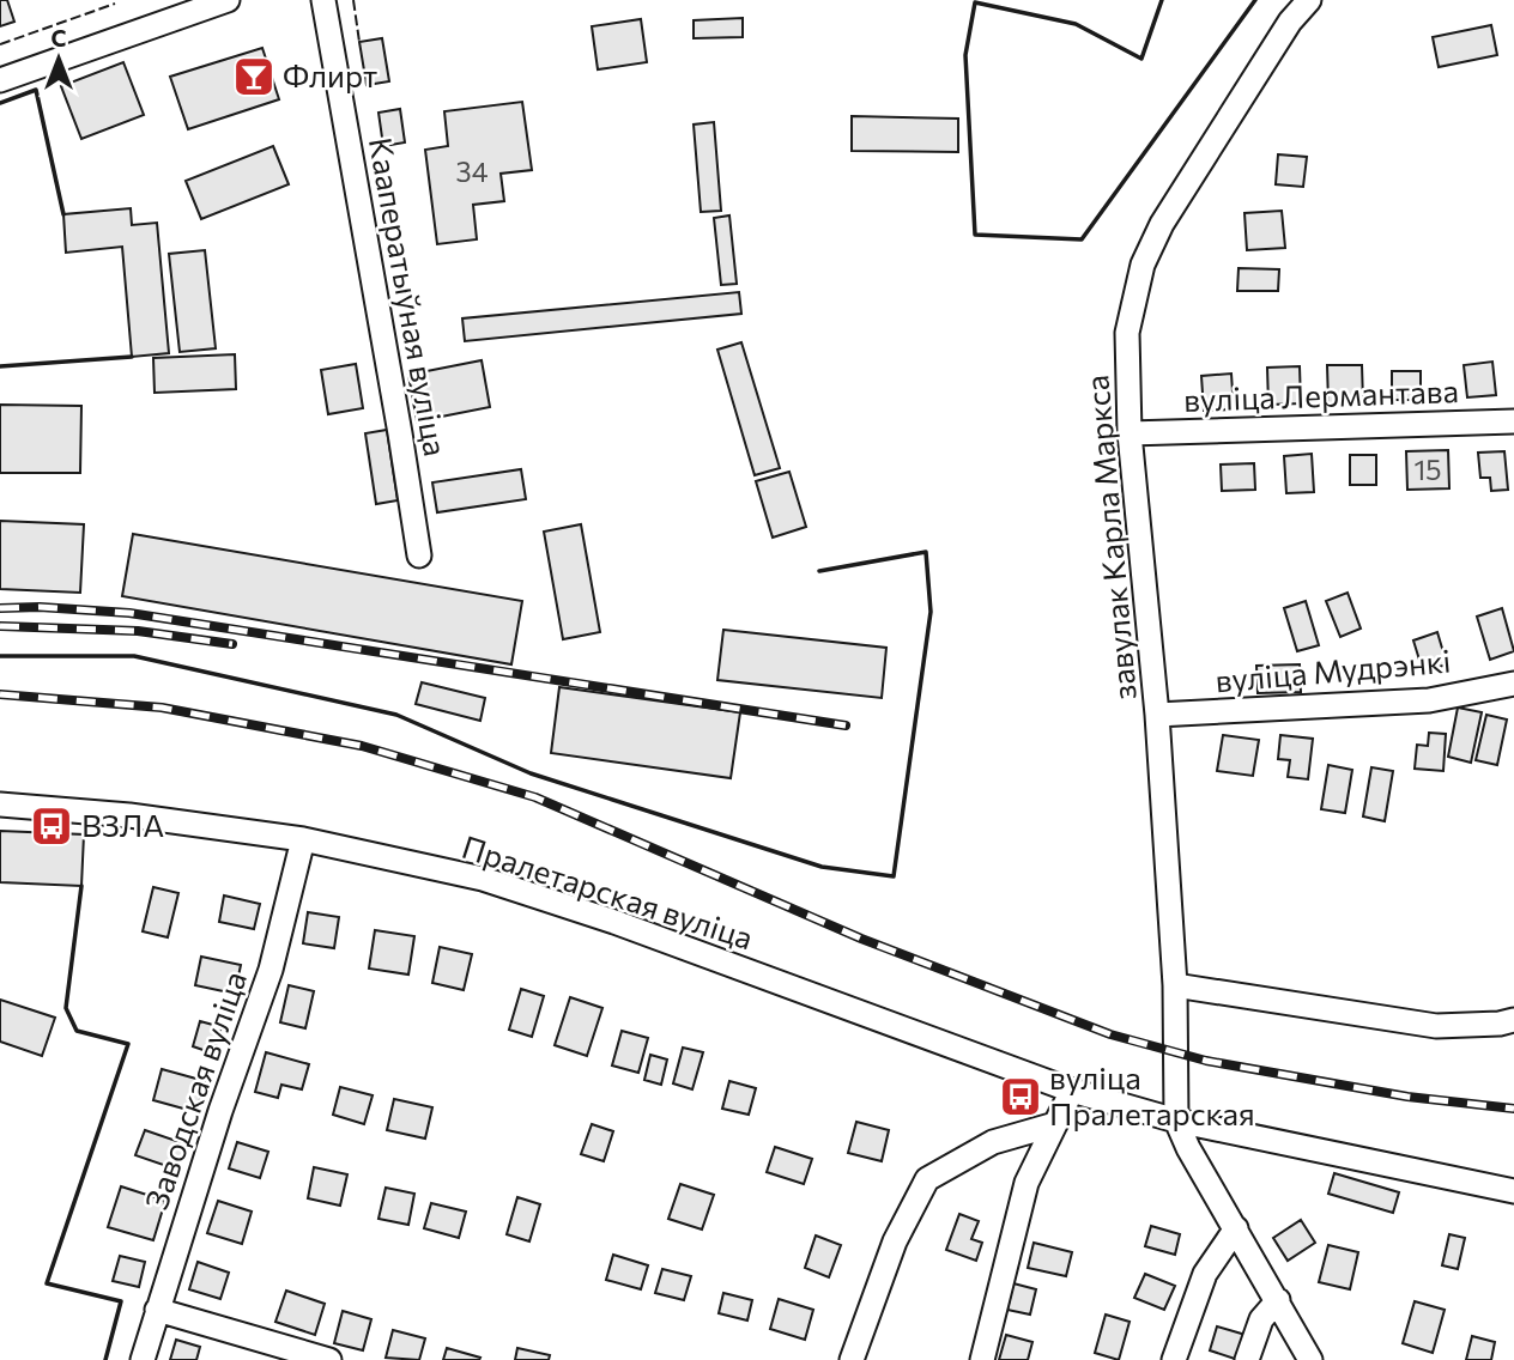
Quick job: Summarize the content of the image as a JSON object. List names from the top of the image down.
{
  "streets": {
    "street": [
      "Кааператыўная вуліца",
      "вуліца Лермантава",
      "завулак Карла Маркса",
      "вуліца Мудрэнкі",
      "Пралетарская вуліца",
      "Заводская вуліца"
    ]
  },
  "crossings": [
    ["вуліца Лермантава", "завулак Карла Маркса"],
    ["завулак Карла Маркса", "вуліца Мудрэнкі"],
    ["завулак Карла Маркса", "Пралетарская вуліца"],
    ["Пралетарская вуліца", "Заводская вуліца"]
  ],
  "places": {
    "bar": ["Флирт"],
    "bus stop": ["ВЗЛА", "вуліца Пралетарская"]
  },
  "house_numbers": ["34", "15"],
  "north": "top"
}
